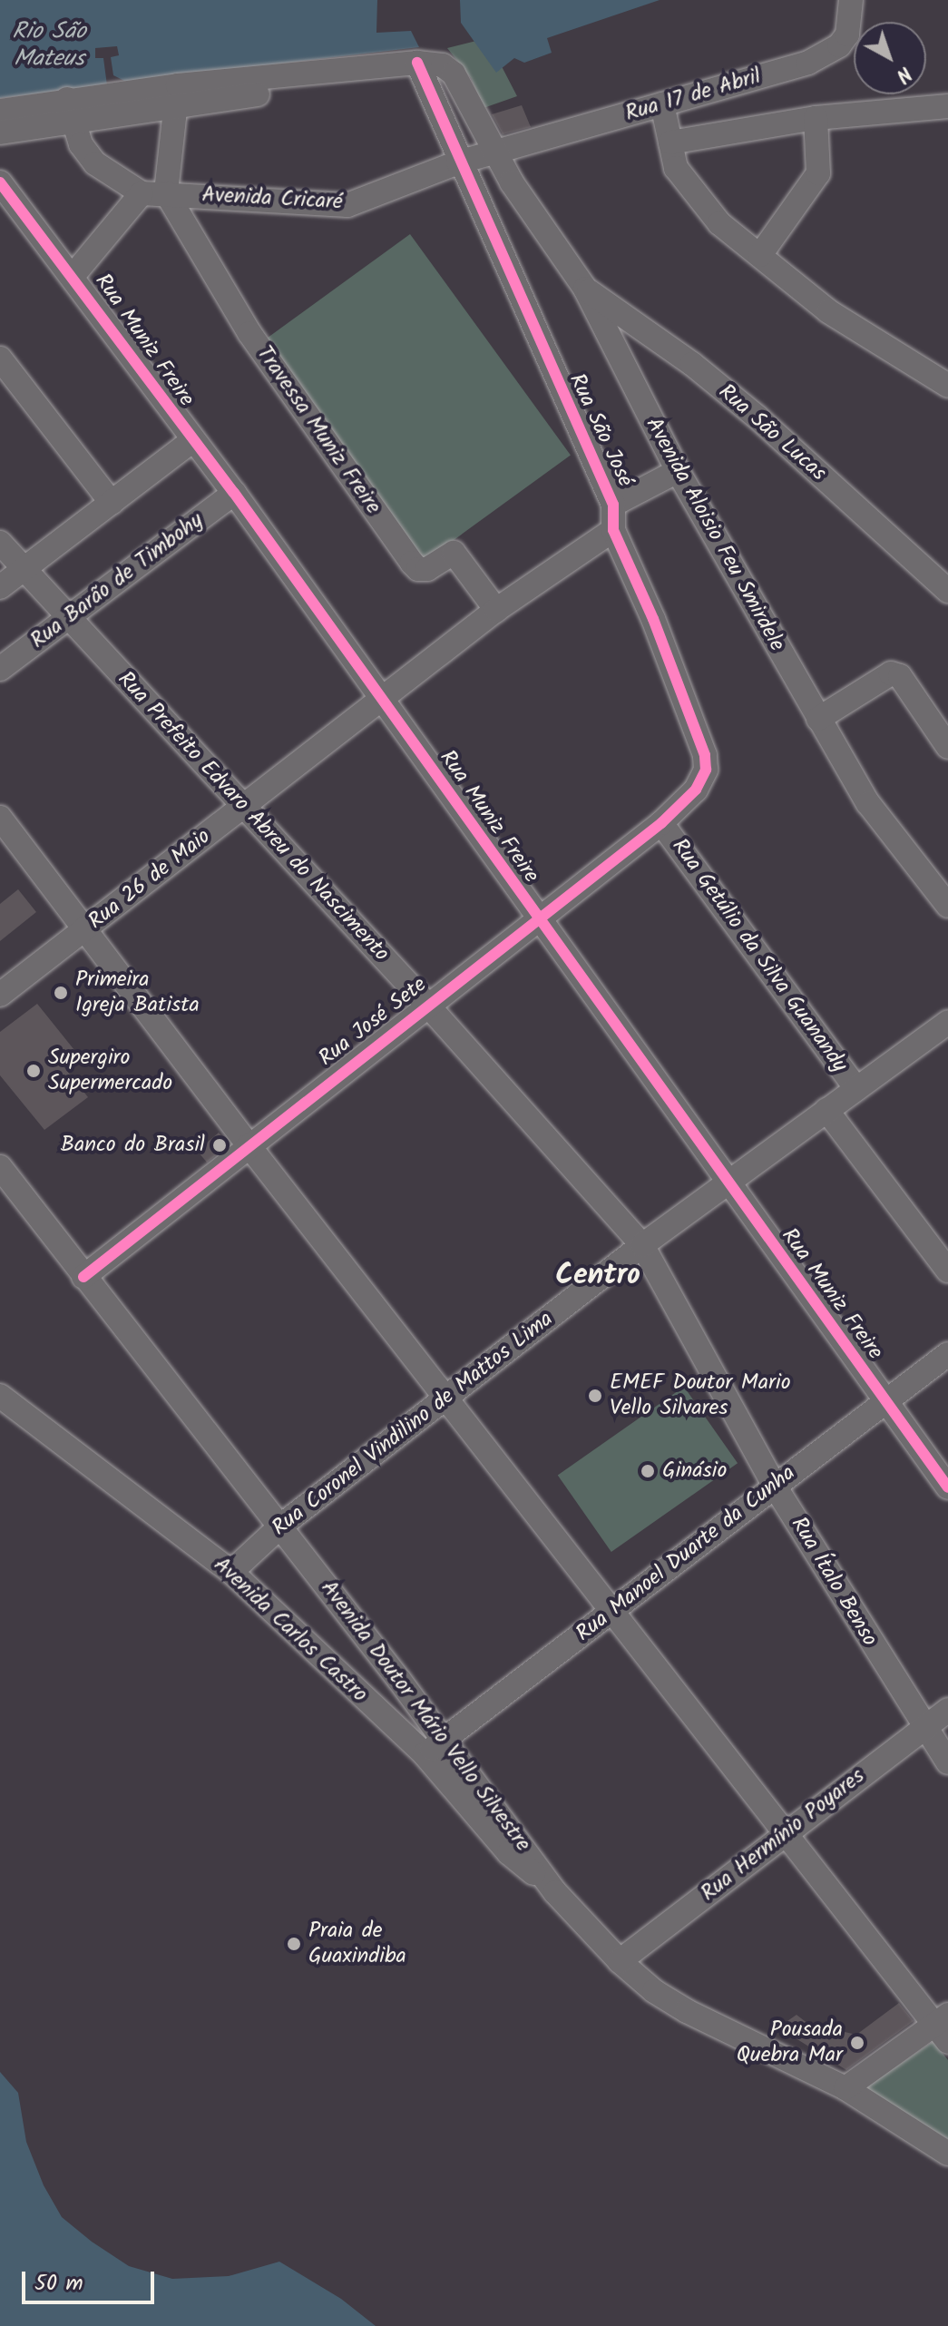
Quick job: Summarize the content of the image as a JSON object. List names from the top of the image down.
{
  "streets": {
    "street": [
      "Rua 17 de Abril",
      "Avenida Cricaré",
      "Rua Muniz Freire",
      "Travessa Muniz Freire",
      "Rua São José",
      "Rua São Lucas",
      "Avenida Aloisio Feu Smirdele",
      "Rua Barão de Timbohy",
      "Rua Prefeito Edvaro Abreu do Nascimento",
      "Rua 26 de Maio",
      "Rua Getúlio da Silva Guanandy",
      "Rua José Sete",
      "Rua Coronel Vindilino de Mattos Lima",
      "Rua Manoel Duarte da Cunha",
      "Rua Ítalo Benso",
      "Avenida Carlos Castro",
      "Avenida Doutor Mário Vello Silvestre",
      "Rua Hermínio Poyares"
    ]
  },
  "crossings": [
    ["Rua 17 de Abril", "Avenida Cricaré"],
    ["Rua 17 de Abril", "Rua São José"],
    ["Rua 17 de Abril", "Avenida Aloisio Feu Smirdele"],
    ["Avenida Cricaré", "Travessa Muniz Freire"],
    ["Avenida Cricaré", "Rua São José"],
    ["Rua Muniz Freire", "Rua Barão de Timbohy"],
    ["Rua Muniz Freire", "Rua 26 de Maio"],
    ["Rua Muniz Freire", "Rua José Sete"],
    ["Rua Muniz Freire", "Rua Coronel Vindilino de Mattos Lima"],
    ["Rua Muniz Freire", "Rua Manoel Duarte da Cunha"],
    ["Travessa Muniz Freire", "Rua 26 de Maio"],
    ["Rua São José", "Avenida Aloisio Feu Smirdele"],
    ["Rua São José", "Rua 26 de Maio"],
    ["Rua São José", "Rua José Sete"],
    ["Rua São Lucas", "Avenida Aloisio Feu Smirdele"],
    ["Rua Barão de Timbohy", "Rua Prefeito Edvaro Abreu do Nascimento"],
    ["Rua Prefeito Edvaro Abreu do Nascimento", "Rua 26 de Maio"],
    ["Rua Prefeito Edvaro Abreu do Nascimento", "Rua José Sete"],
    ["Rua Prefeito Edvaro Abreu do Nascimento", "Rua Coronel Vindilino de Mattos Lima"],
    ["Rua Prefeito Edvaro Abreu do Nascimento", "Rua Ítalo Benso"],
    ["Rua Getúlio da Silva Guanandy", "Rua José Sete"],
    ["Rua Getúlio da Silva Guanandy", "Rua Coronel Vindilino de Mattos Lima"],
    ["Rua José Sete", "Avenida Doutor Mário Vello Silvestre"],
    ["Rua Coronel Vindilino de Mattos Lima", "Rua Ítalo Benso"],
    ["Rua Coronel Vindilino de Mattos Lima", "Avenida Carlos Castro"],
    ["Rua Coronel Vindilino de Mattos Lima", "Avenida Doutor Mário Vello Silvestre"],
    ["Rua Manoel Duarte da Cunha", "Rua Ítalo Benso"],
    ["Rua Manoel Duarte da Cunha", "Avenida Carlos Castro"],
    ["Rua Manoel Duarte da Cunha", "Avenida Doutor Mário Vello Silvestre"],
    ["Rua Ítalo Benso", "Rua Hermínio Poyares"],
    ["Avenida Carlos Castro", "Avenida Doutor Mário Vello Silvestre"],
    ["Avenida Doutor Mário Vello Silvestre", "Rua Hermínio Poyares"]
  ],
  "districts": ["Centro"],
  "water": ["Rio São Mateus"],
  "places": [
    "Primeira Igreja Batista",
    "Supergiro Supermercado",
    "Banco do Brasil",
    "EMEF Doutor Mario Vello Silvares",
    "Ginásio",
    "Praia de Guaxindiba",
    "Pousada Quebra Mar"
  ],
  "scale_bar": "50 m",
  "north": "bottom right"
}
